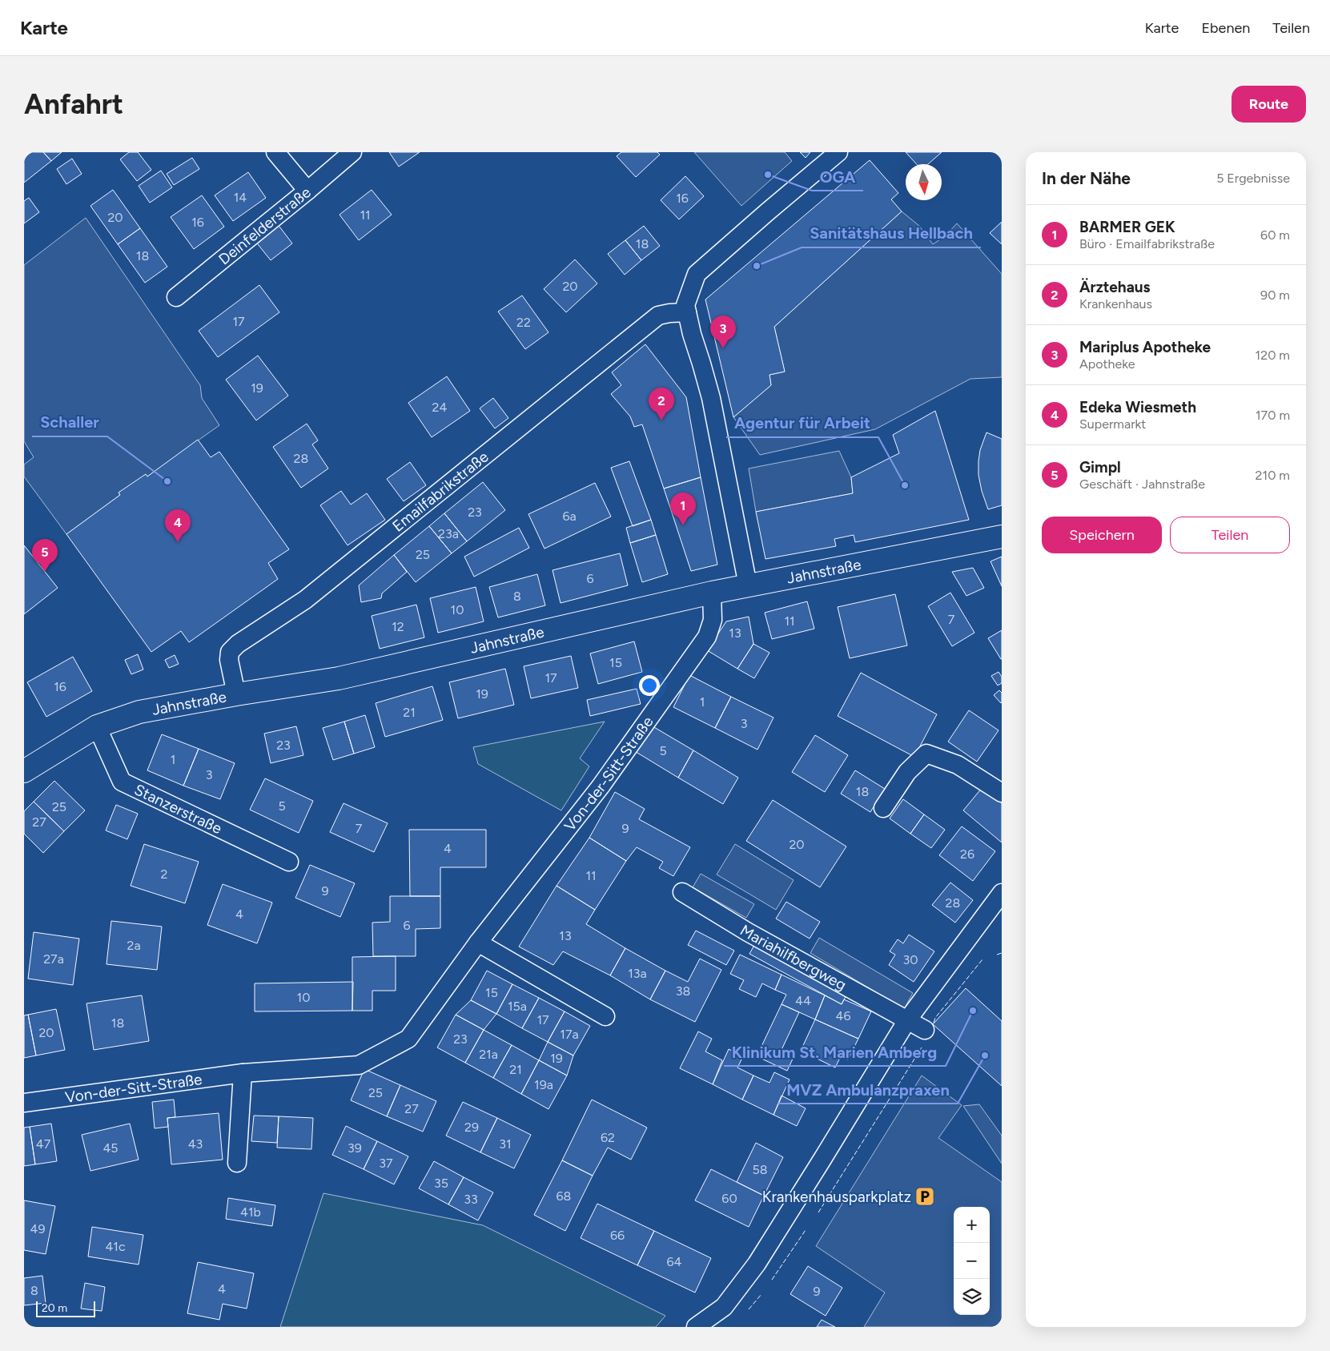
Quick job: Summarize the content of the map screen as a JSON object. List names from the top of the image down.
{
  "streets": {
    "street": [
      "Deinfelderstraße",
      "Emailfabrikstraße",
      "Jahnstraße",
      "Von-der-Sitt-Straße",
      "Stanzerstraße",
      "Mariahilfbergweg"
    ]
  },
  "crossings": [
    ["Emailfabrikstraße", "Jahnstraße"],
    ["Jahnstraße", "Von-der-Sitt-Straße"],
    ["Jahnstraße", "Stanzerstraße"]
  ],
  "places": {
    "other": [
      "OGA",
      "Sanitätshaus Hellbach",
      "Schaller",
      "Agentur für Arbeit",
      "Klinikum St. Marien Amberg",
      "MVZ Ambulanzpraxen"
    ],
    "parking": ["Krankenhausparkplatz"]
  },
  "house_numbers": [
    "14",
    "16",
    "11",
    "20",
    "16",
    "18",
    "18",
    "20",
    "17",
    "22",
    "19",
    "24",
    "28",
    "23",
    "6a",
    "23a",
    "25",
    "6",
    "8",
    "10",
    "7",
    "11",
    "12",
    "13",
    "15",
    "17",
    "16",
    "19",
    "1",
    "21",
    "3",
    "23",
    "5",
    "1",
    "3",
    "18",
    "5",
    "25",
    "27",
    "7",
    "9",
    "20",
    "4",
    "26",
    "2",
    "11",
    "9",
    "28",
    "4",
    "6",
    "13",
    "2a",
    "27a",
    "30",
    "13a",
    "38",
    "15",
    "10",
    "44",
    "15a",
    "46",
    "17",
    "18",
    "20",
    "17a",
    "23",
    "21a",
    "19",
    "21",
    "19a",
    "25",
    "27",
    "29",
    "62",
    "47",
    "43",
    "31",
    "45",
    "39",
    "37",
    "58",
    "35",
    "68",
    "60",
    "33",
    "41b",
    "49",
    "66",
    "41c",
    "64",
    "4",
    "8",
    "9"
  ],
  "scale_bar": "20 m",
  "north": "bottom",
  "page": {
    "header": "Karte",
    "nav": ["Karte", "Ebenen", "Teilen"],
    "buttons": [
      "Route",
      ["Speichern", "Teilen"]
    ],
    "title": "Anfahrt",
    "heading": ["In der Nähe", "5 Ergebnisse"],
    "list": [
      {
        "mark": "1",
        "name": "BARMER GEK",
        "note": "Büro · Emailfabrikstraße",
        "value": "60 m"
      },
      {
        "mark": "2",
        "name": "Ärztehaus",
        "note": "Krankenhaus",
        "value": "90 m"
      },
      {
        "mark": "3",
        "name": "Mariplus Apotheke",
        "note": "Apotheke",
        "value": "120 m"
      },
      {
        "mark": "4",
        "name": "Edeka Wiesmeth",
        "note": "Supermarkt",
        "value": "170 m"
      },
      {
        "mark": "5",
        "name": "Gimpl",
        "note": "Geschäft · Jahnstraße",
        "value": "210 m"
      }
    ],
    "pins": [
      "3",
      "2",
      "1",
      "4",
      "5"
    ],
    "map_buttons": ["+", "−"],
    "scale": "20 m"
  }
}
